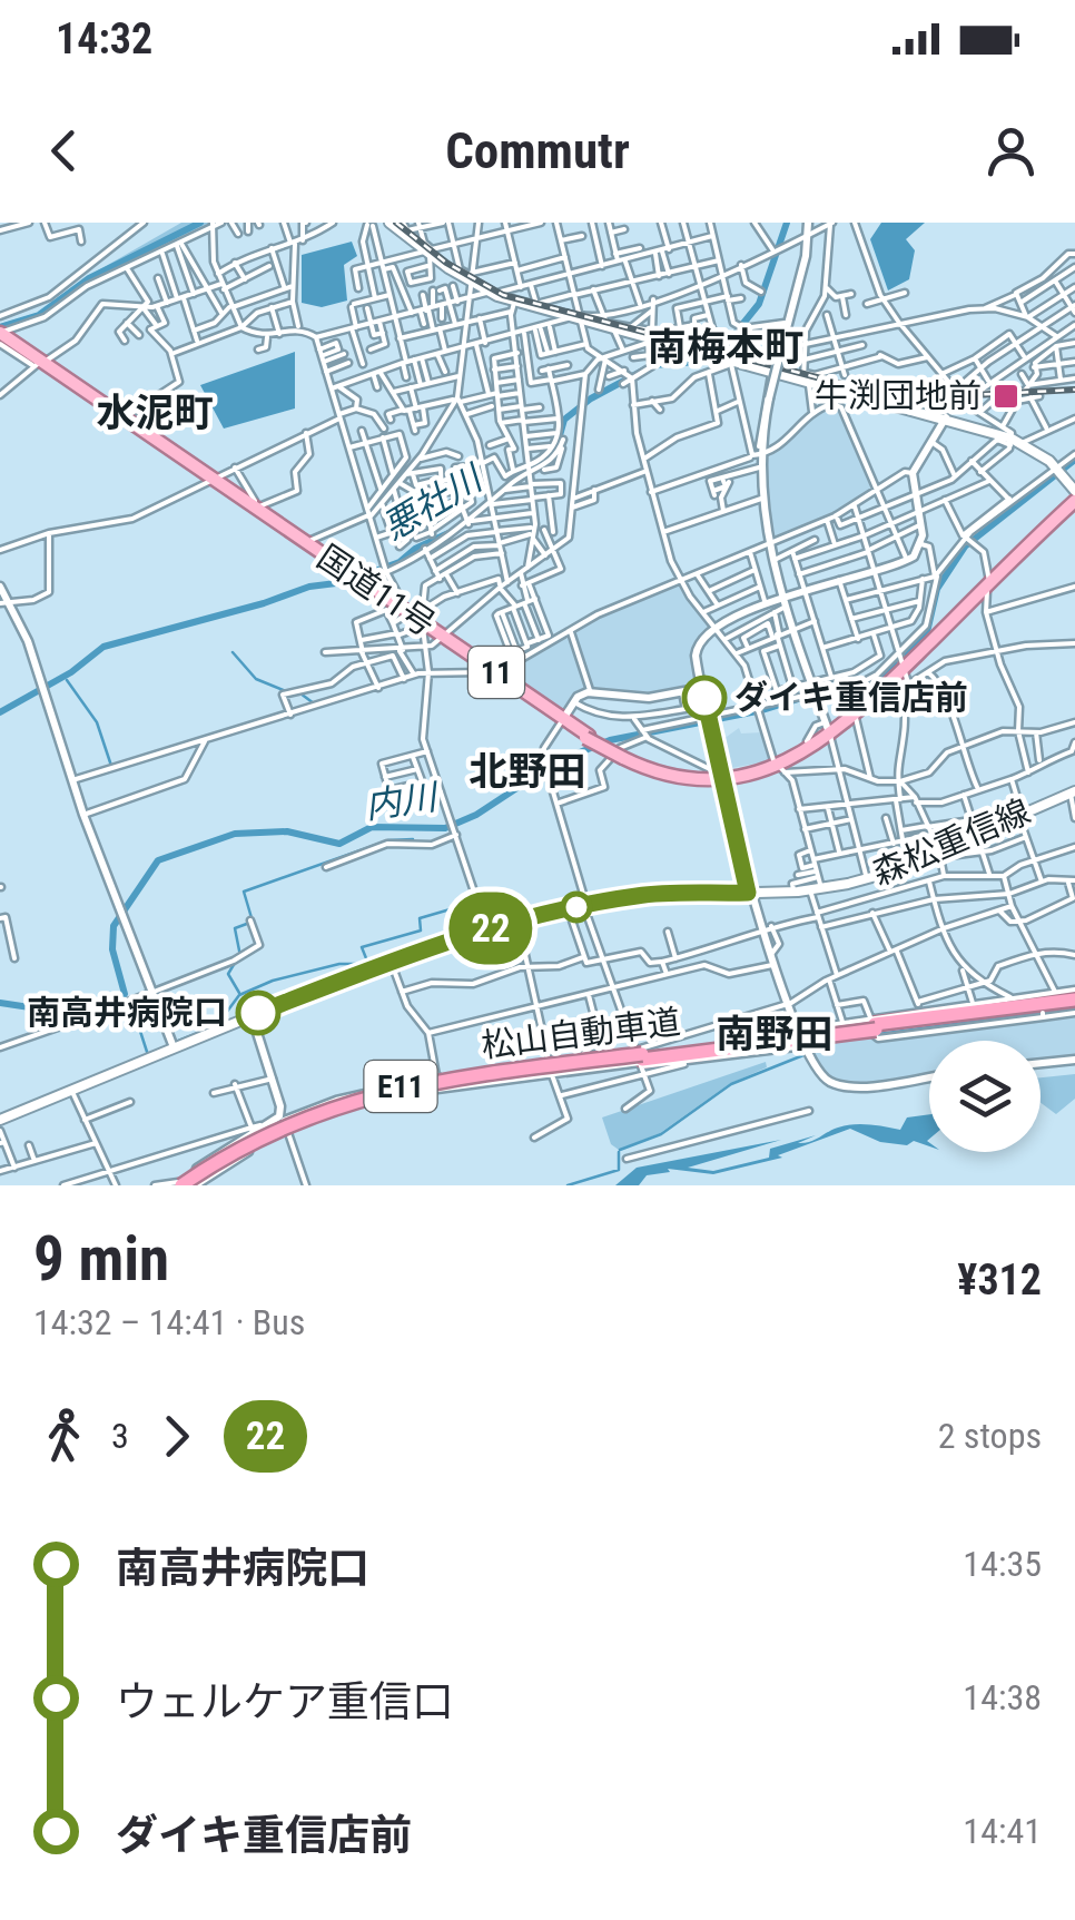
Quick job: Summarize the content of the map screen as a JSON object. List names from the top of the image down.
{
  "streets": {
    "highway": [
      "国道11号",
      "11",
      "松山自動車道",
      "E11"
    ],
    "main road": ["森松重信線"]
  },
  "districts": [
    "南梅本町",
    "水泥町",
    "北野田",
    "南野田"
  ],
  "water": ["悪社川", "内川"],
  "places": {
    "transit": ["牛渕団地前"],
    "other": ["ダイキ重信店前", "南高井病院口"]
  },
  "lines": ["bus line 22"],
  "page": {
    "status": "14:32",
    "header": "Commutr",
    "on_map": "22",
    "heading": ["9 min", "14:32 – 14:41 · Bus", "¥312"],
    "legs": ["3", "22", "2 stops"],
    "list": [
      {
        "name": "南高井病院口",
        "value": "14:35"
      },
      {
        "name": "ウェルケア重信口",
        "value": "14:38"
      },
      {
        "name": "ダイキ重信店前",
        "value": "14:41"
      }
    ]
  }
}
